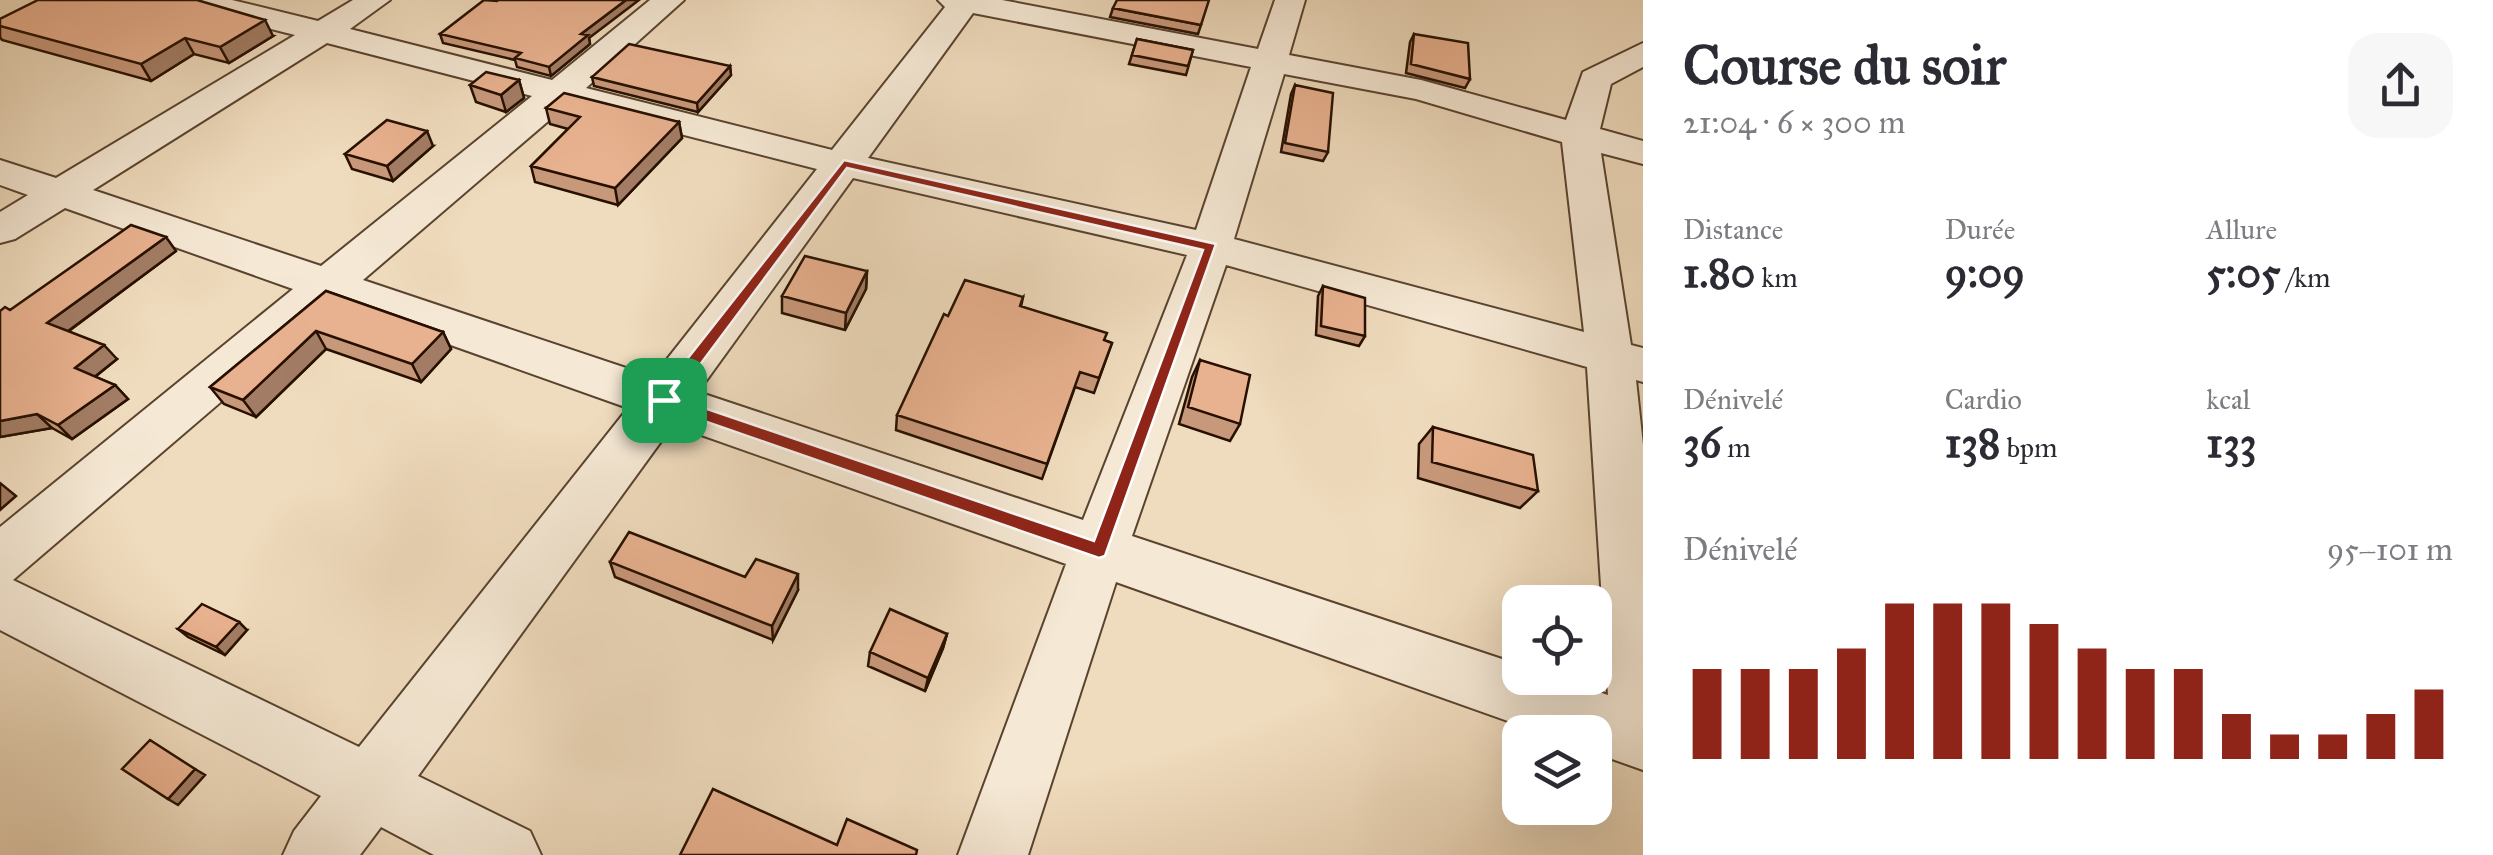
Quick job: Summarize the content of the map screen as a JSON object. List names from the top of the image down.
{
  "page": {
    "heading": ["Course du soir", "21:04 · 6 × 300 m"],
    "stats": [
      ["Distance", "1.80 km"],
      ["Durée", "9:09"],
      ["Allure", "5:05 /km"],
      ["Dénivelé", "36 m"],
      ["Cardio", "138 bpm"],
      ["kcal", "133"]
    ],
    "chart": ["Dénivelé", "95–101 m"]
  }
}
